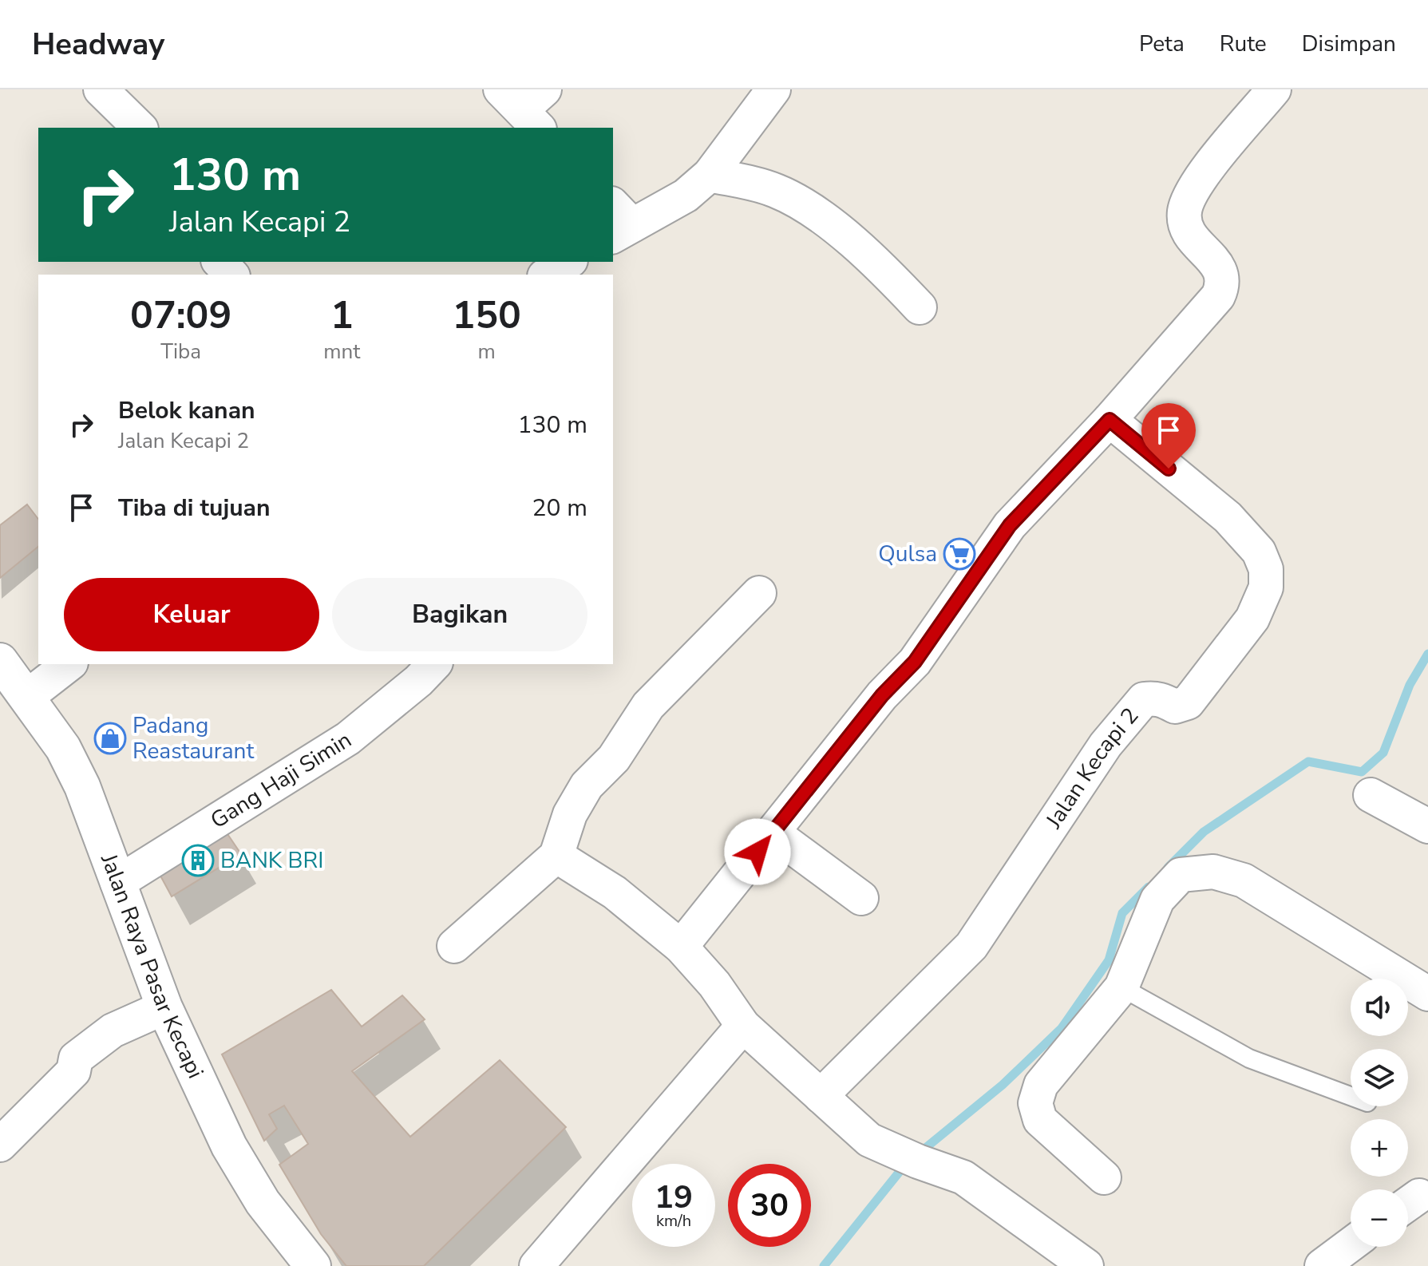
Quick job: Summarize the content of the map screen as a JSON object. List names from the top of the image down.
{
  "streets": {
    "street": ["Jalan Kecapi 2", "Gang Haji Simin", "Jalan Raya Pasar Kecapi"]
  },
  "crossings": [
    ["Gang Haji Simin", "Jalan Raya Pasar Kecapi"]
  ],
  "places": {
    "supermarket": ["Qulsa"],
    "shop": ["Padang Reastaurant"],
    "building": ["BANK BRI"]
  },
  "page": {
    "header": "Headway",
    "nav": ["Peta", "Rute", "Disimpan"],
    "turn": ["130 m", "Jalan Kecapi 2"],
    "eta": [
      "07:09",
      "Tiba",
      "1",
      "mnt",
      "150",
      "m"
    ],
    "list": [
      {
        "name": "Belok kanan",
        "note": "Jalan Kecapi 2",
        "value": "130 m"
      },
      {
        "name": "Tiba di tujuan",
        "value": "20 m"
      }
    ],
    "buttons": ["Keluar", "Bagikan"],
    "map_buttons": ["+", "−"],
    "speed": "19 km/h",
    "limit": "30"
  }
}
